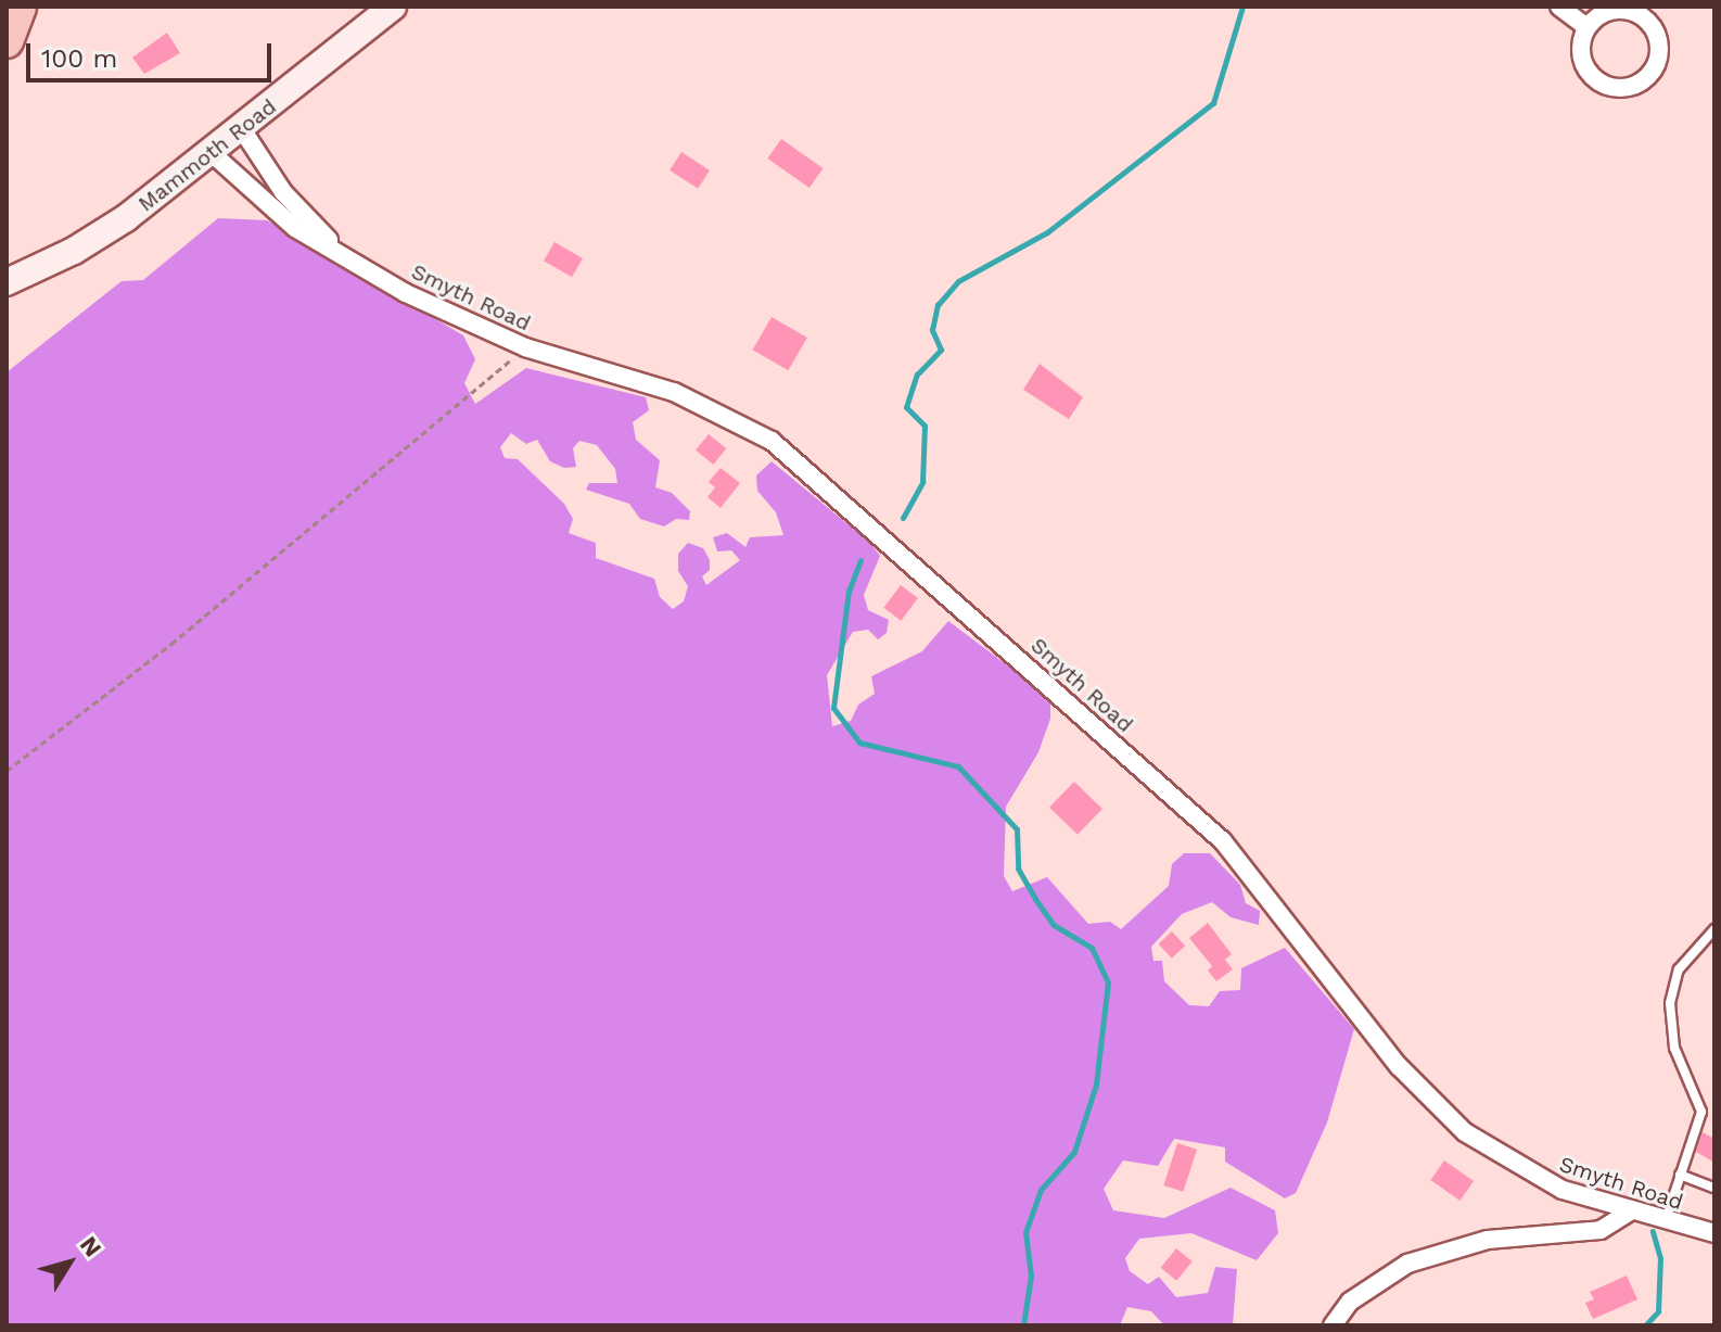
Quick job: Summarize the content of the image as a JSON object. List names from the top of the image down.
{
  "streets": {
    "main road": ["Mammoth Road"],
    "street": ["Smyth Road"]
  },
  "crossings": [
    ["Mammoth Road", "Smyth Road"]
  ],
  "scale_bar": "100 m",
  "north": "top right"
}
